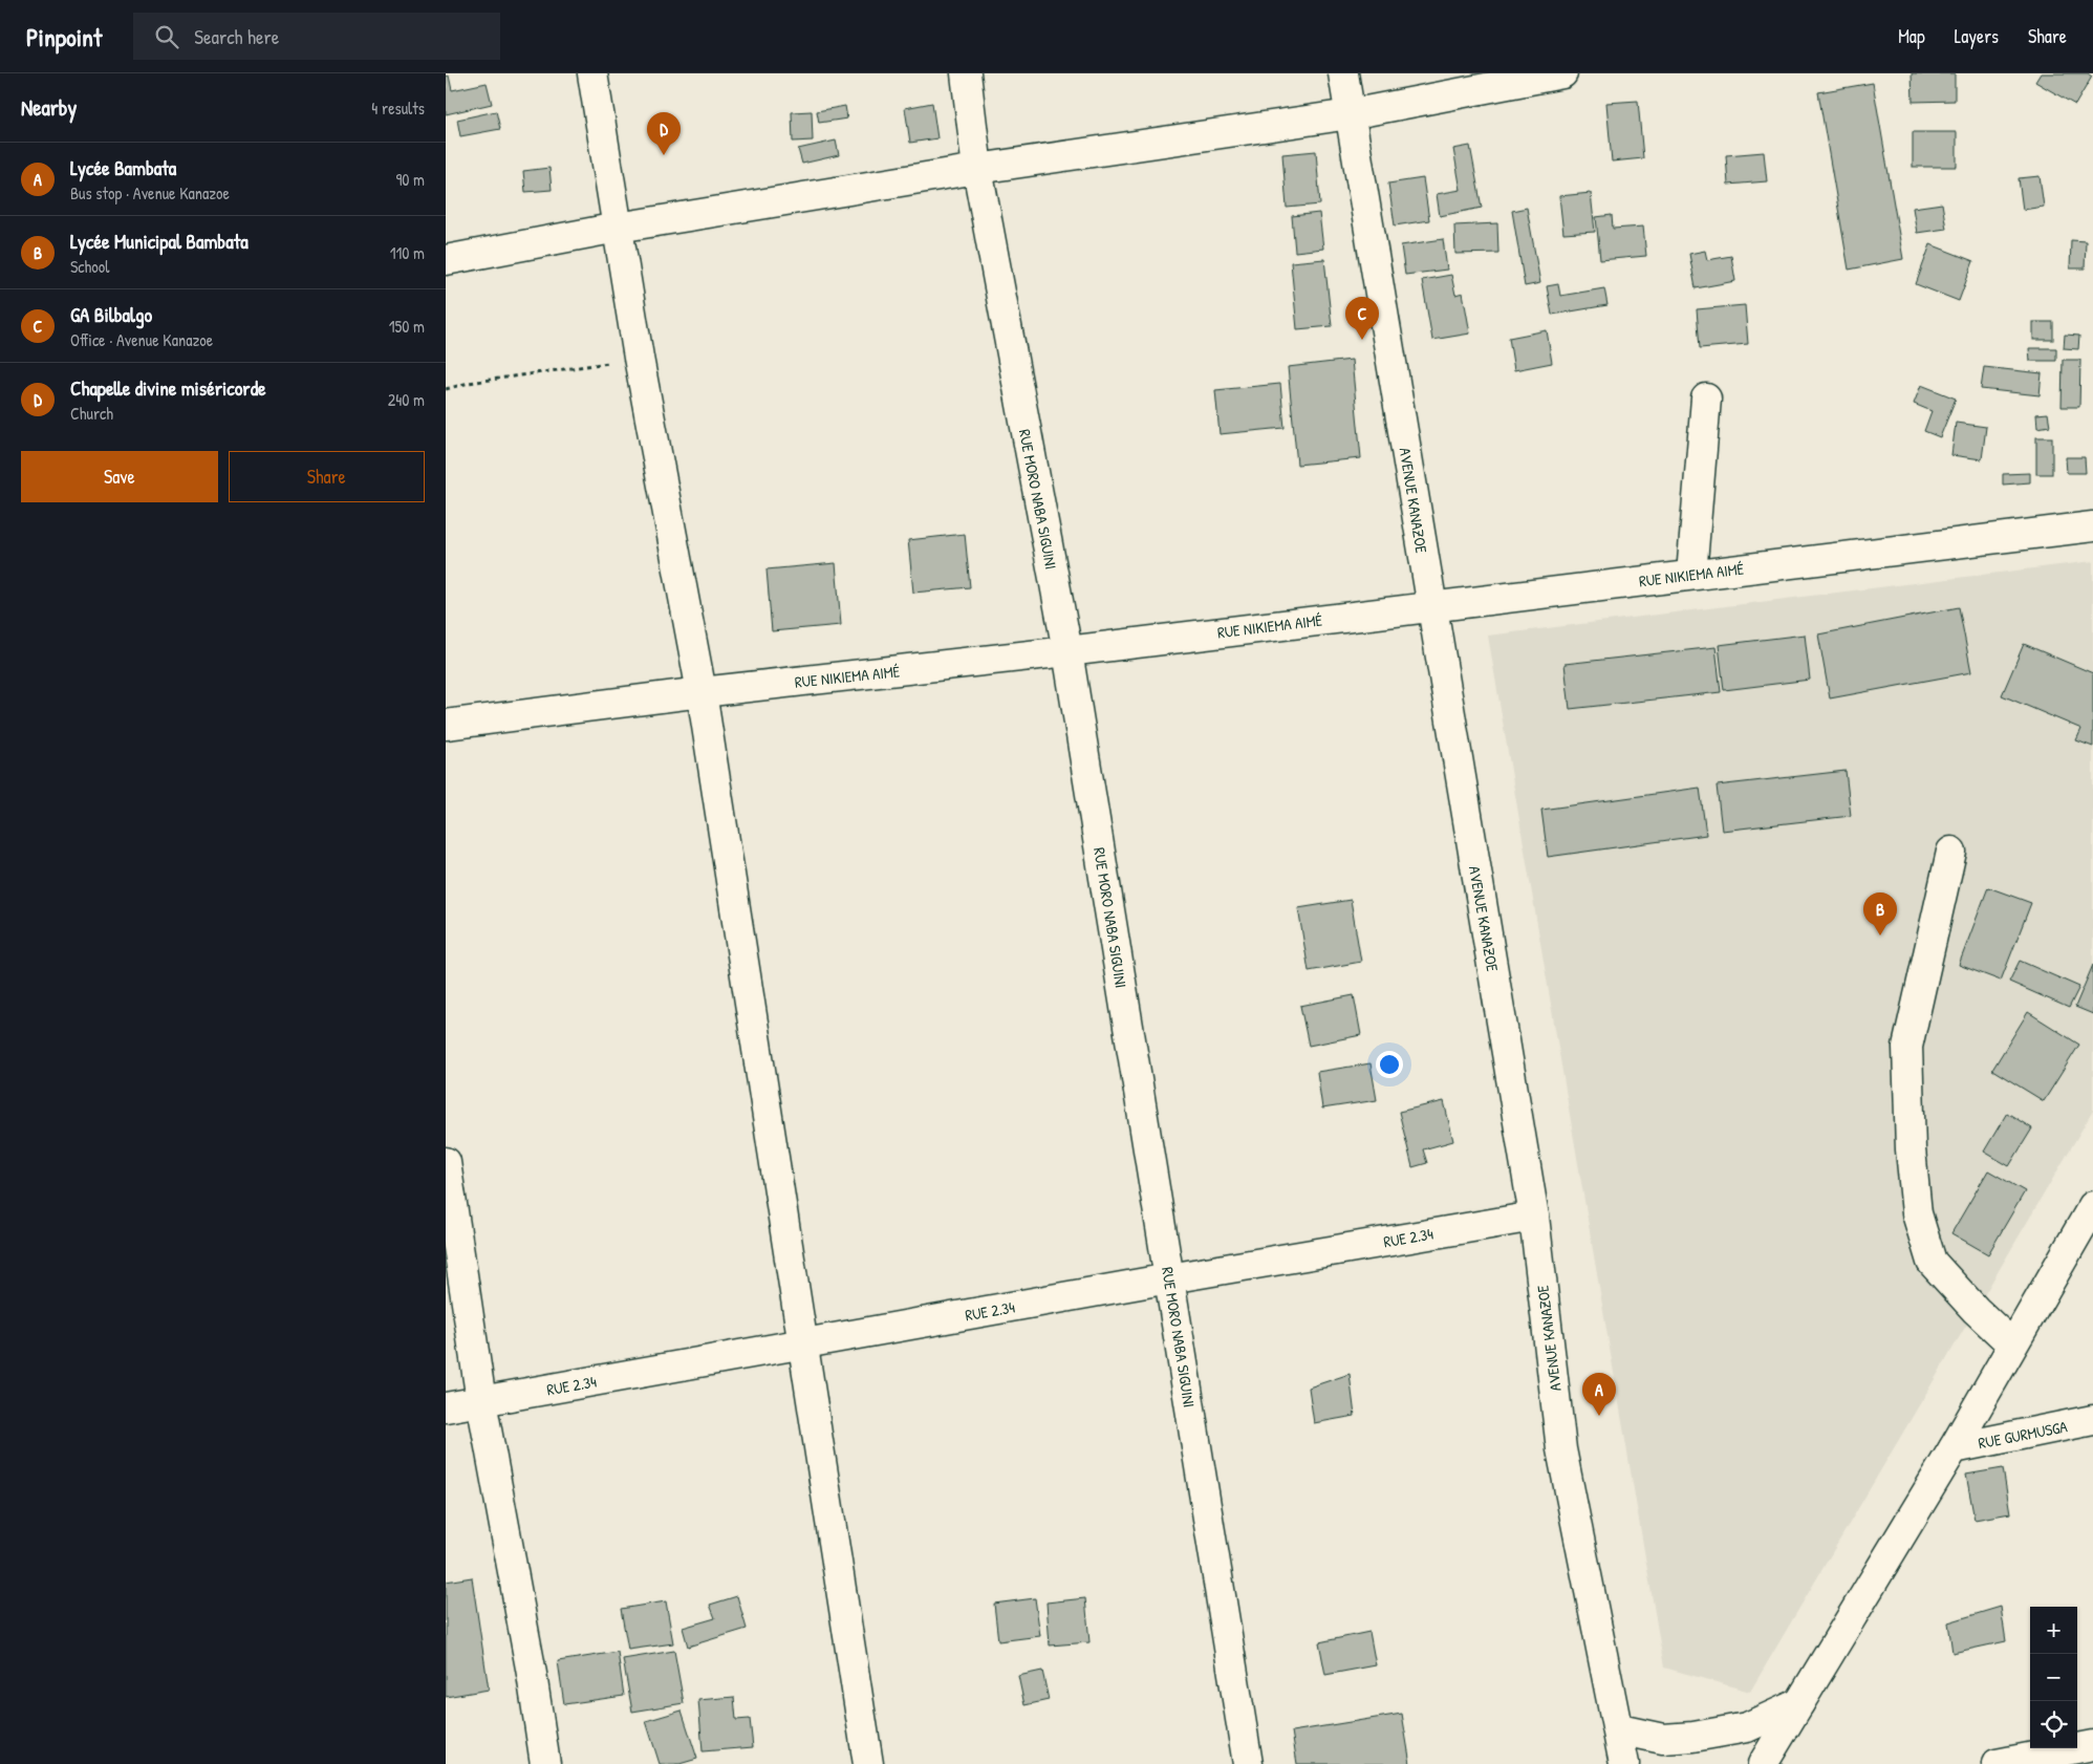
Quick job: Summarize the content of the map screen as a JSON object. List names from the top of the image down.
{
  "streets": {
    "street": [
      "RUE MORO NABA SIGUINI",
      "AVENUE KANAZOE",
      "RUE NIKIEMA AIMÉ",
      "RUE 2.34",
      "RUE GURMUSGA"
    ]
  },
  "crossings": [
    ["RUE MORO NABA SIGUINI", "RUE NIKIEMA AIMÉ"],
    ["RUE MORO NABA SIGUINI", "RUE 2.34"],
    ["AVENUE KANAZOE", "RUE NIKIEMA AIMÉ"],
    ["AVENUE KANAZOE", "RUE 2.34"]
  ],
  "page": {
    "header": "Pinpoint",
    "search": "Search here",
    "nav": ["Map", "Layers", "Share"],
    "heading": ["Nearby", "4 results"],
    "pins": [
      "D",
      "C",
      "B",
      "A"
    ],
    "list": [
      {
        "mark": "A",
        "name": "Lycée Bambata",
        "note": "Bus stop · Avenue Kanazoe",
        "value": "90 m"
      },
      {
        "mark": "B",
        "name": "Lycée Municipal Bambata",
        "note": "School",
        "value": "110 m"
      },
      {
        "mark": "C",
        "name": "GA Bilbalgo",
        "note": "Office · Avenue Kanazoe",
        "value": "150 m"
      },
      {
        "mark": "D",
        "name": "Chapelle divine miséricorde",
        "note": "Church",
        "value": "240 m"
      }
    ],
    "buttons": ["Save", "Share"],
    "map_buttons": ["+", "−"]
  }
}
